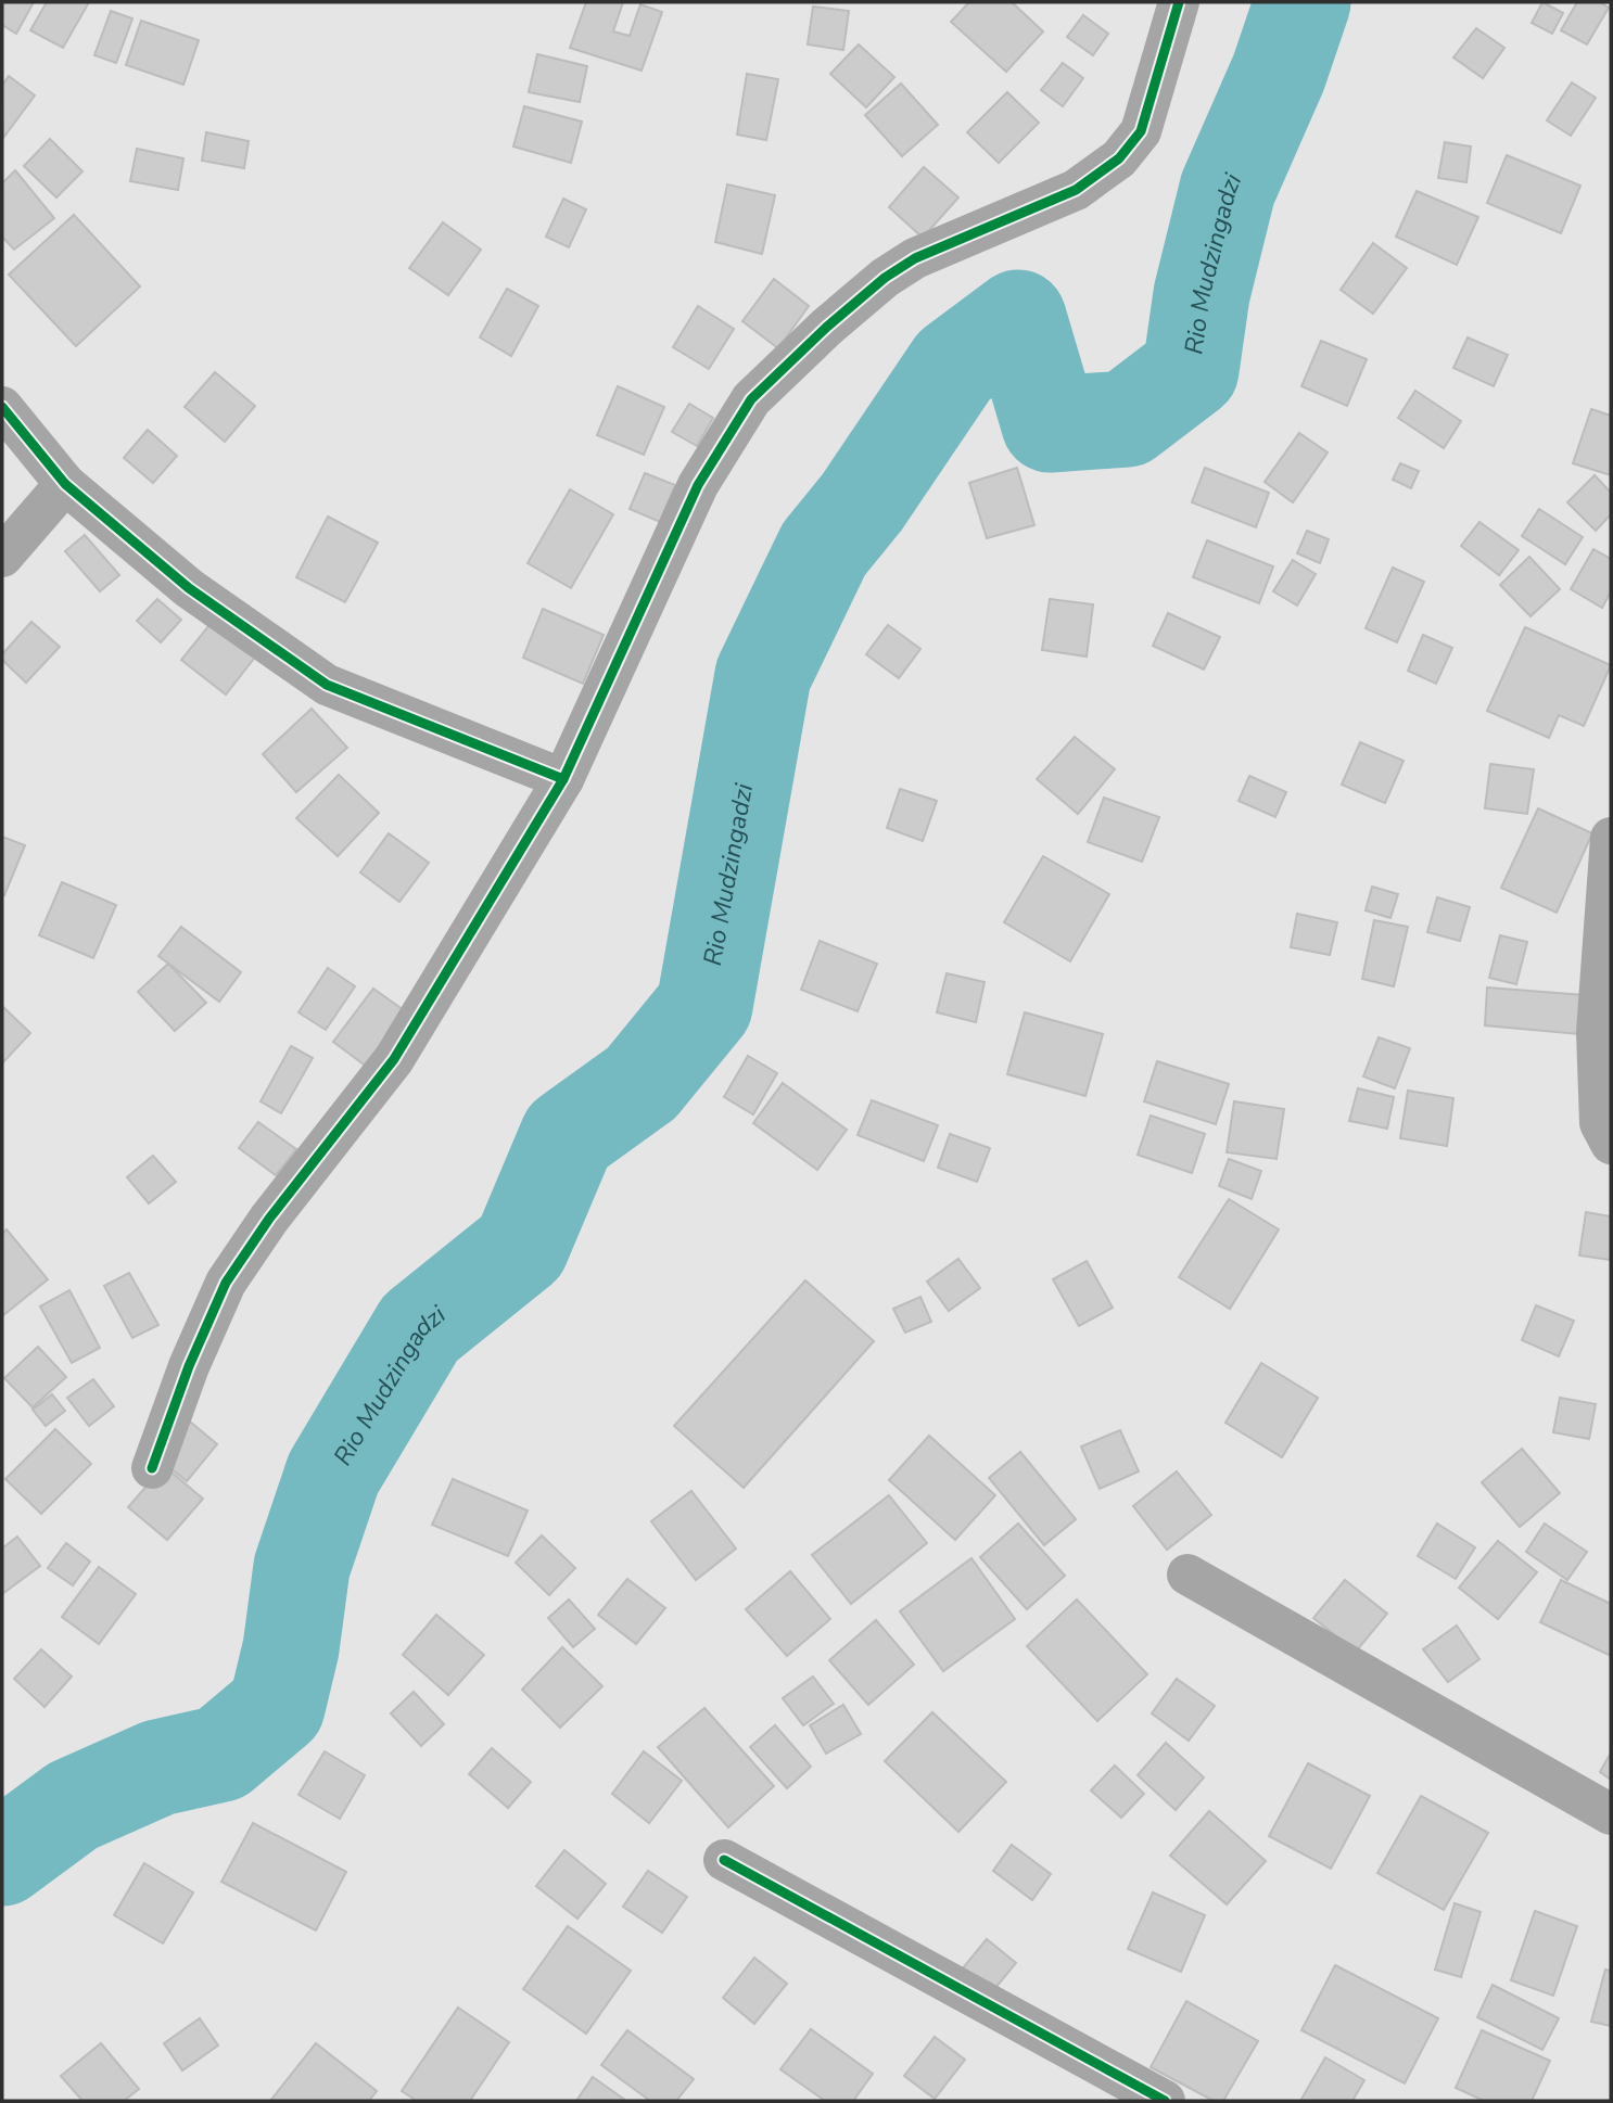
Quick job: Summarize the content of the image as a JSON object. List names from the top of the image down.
{
  "water": ["Rio Mudzingadzi"]
}
